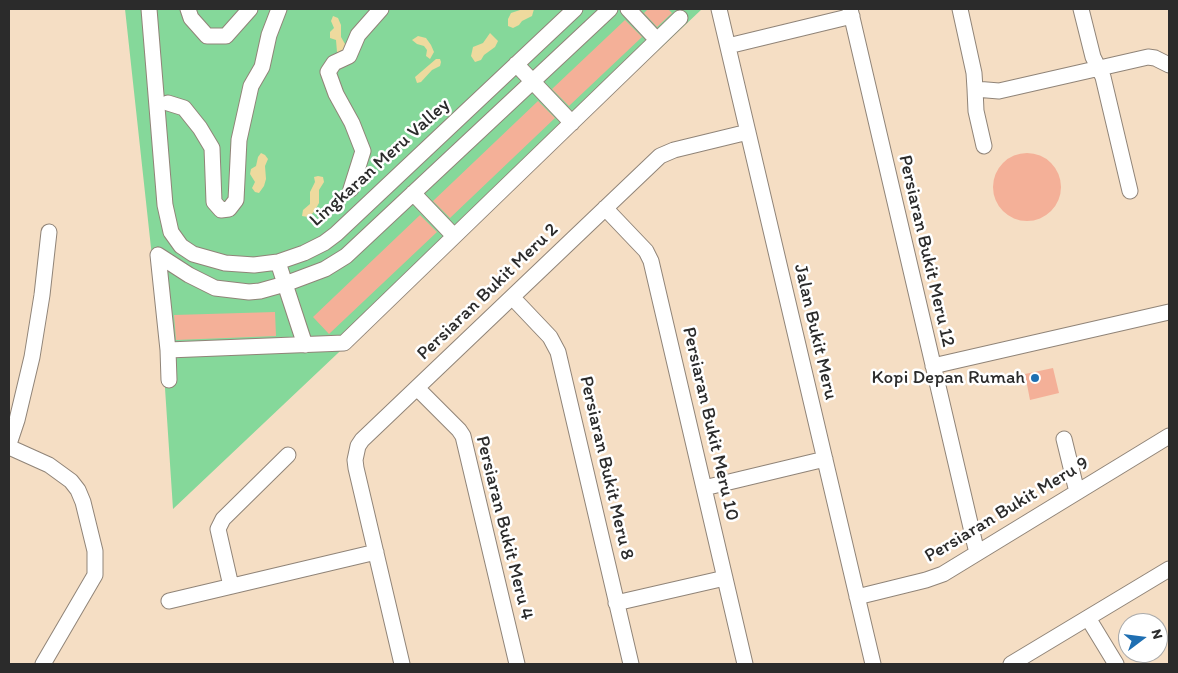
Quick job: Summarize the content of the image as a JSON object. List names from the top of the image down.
{
  "streets": {
    "street": [
      "Lingkaran Meru Valley",
      "Persiaran Bukit Meru 12",
      "Persiaran Bukit Meru 2",
      "Jalan Bukit Meru",
      "Persiaran Bukit Meru 10",
      "Persiaran Bukit Meru 8",
      "Persiaran Bukit Meru 9",
      "Persiaran Bukit Meru 4"
    ]
  },
  "crossings": [
    ["Persiaran Bukit Meru 12", "Jalan Bukit Meru"],
    ["Persiaran Bukit Meru 12", "Persiaran Bukit Meru 9"],
    ["Persiaran Bukit Meru 2", "Jalan Bukit Meru"],
    ["Persiaran Bukit Meru 2", "Persiaran Bukit Meru 10"],
    ["Persiaran Bukit Meru 2", "Persiaran Bukit Meru 8"],
    ["Persiaran Bukit Meru 2", "Persiaran Bukit Meru 4"],
    ["Jalan Bukit Meru", "Persiaran Bukit Meru 9"]
  ],
  "places": ["Kopi Depan Rumah"],
  "north": "right"
}
